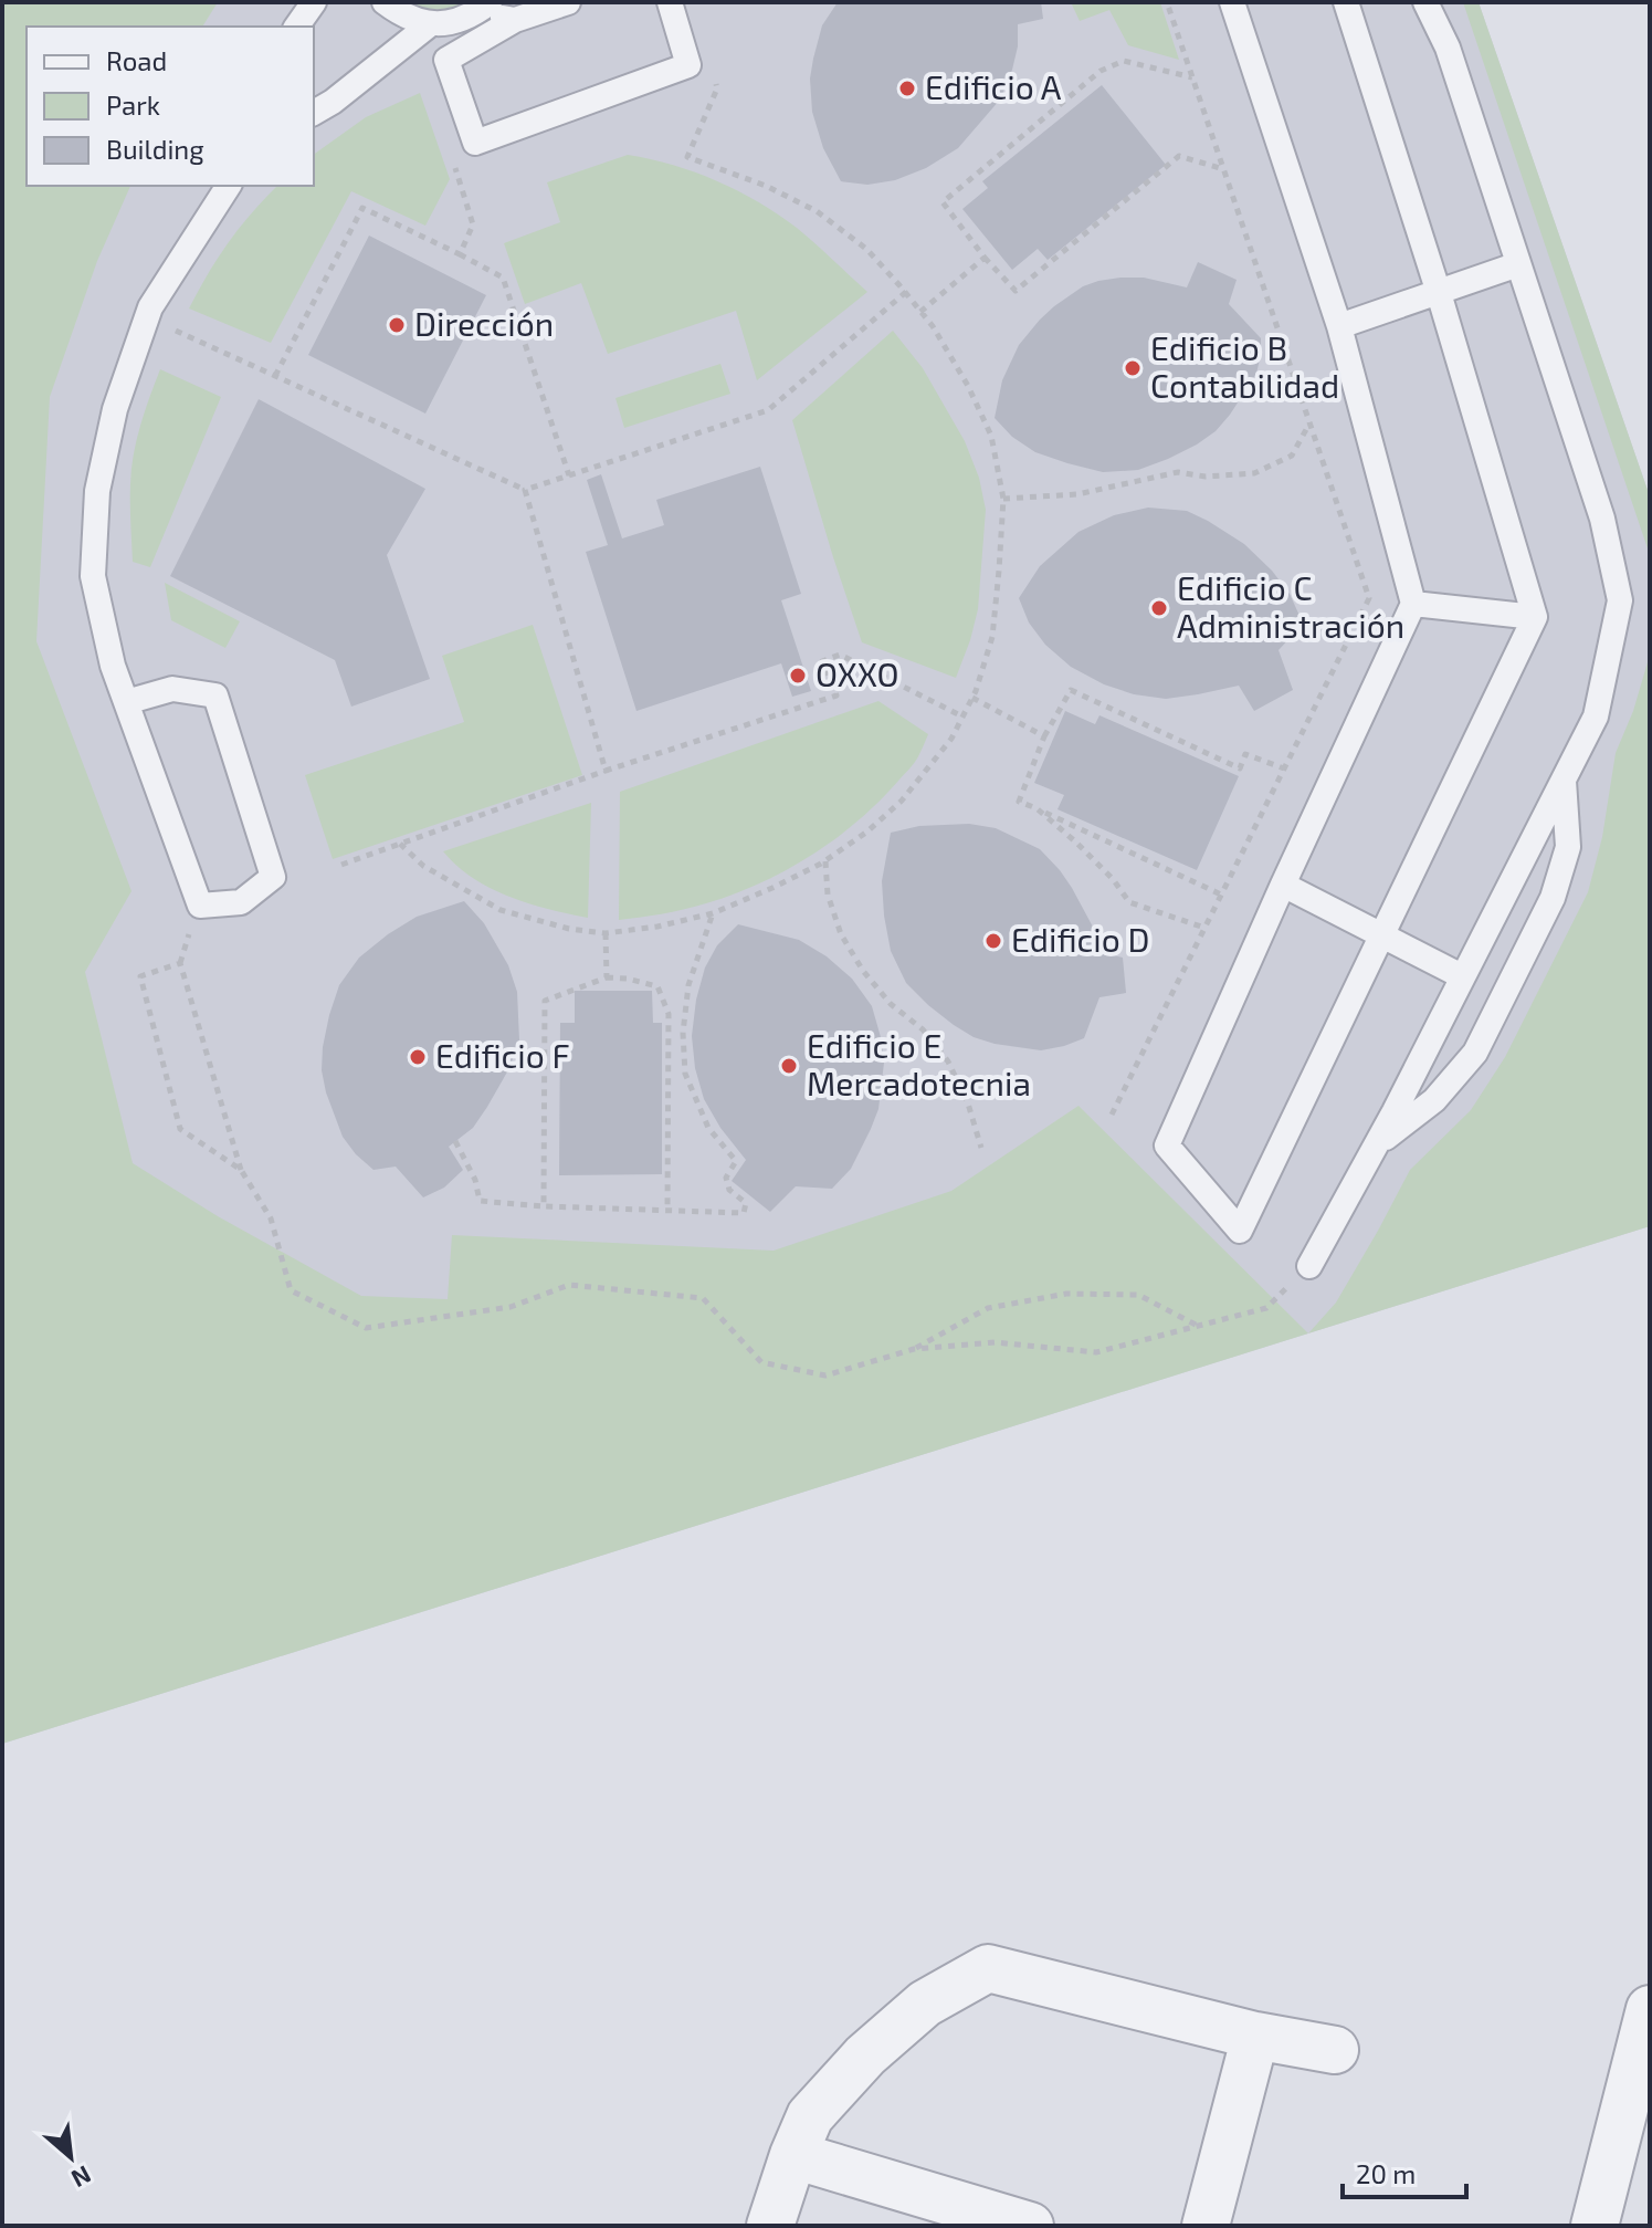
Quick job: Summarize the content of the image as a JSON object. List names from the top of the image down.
{
  "places": [
    "Edificio A",
    "Dirección",
    "Edificio B Contabilidad",
    "Edificio C Administración",
    "OXXO",
    "Edificio D",
    "Edificio F",
    "Edificio E Mercadotecnia"
  ],
  "legend": ["Road", "Park", "Building"],
  "scale_bar": "20 m",
  "north": "bottom right"
}
